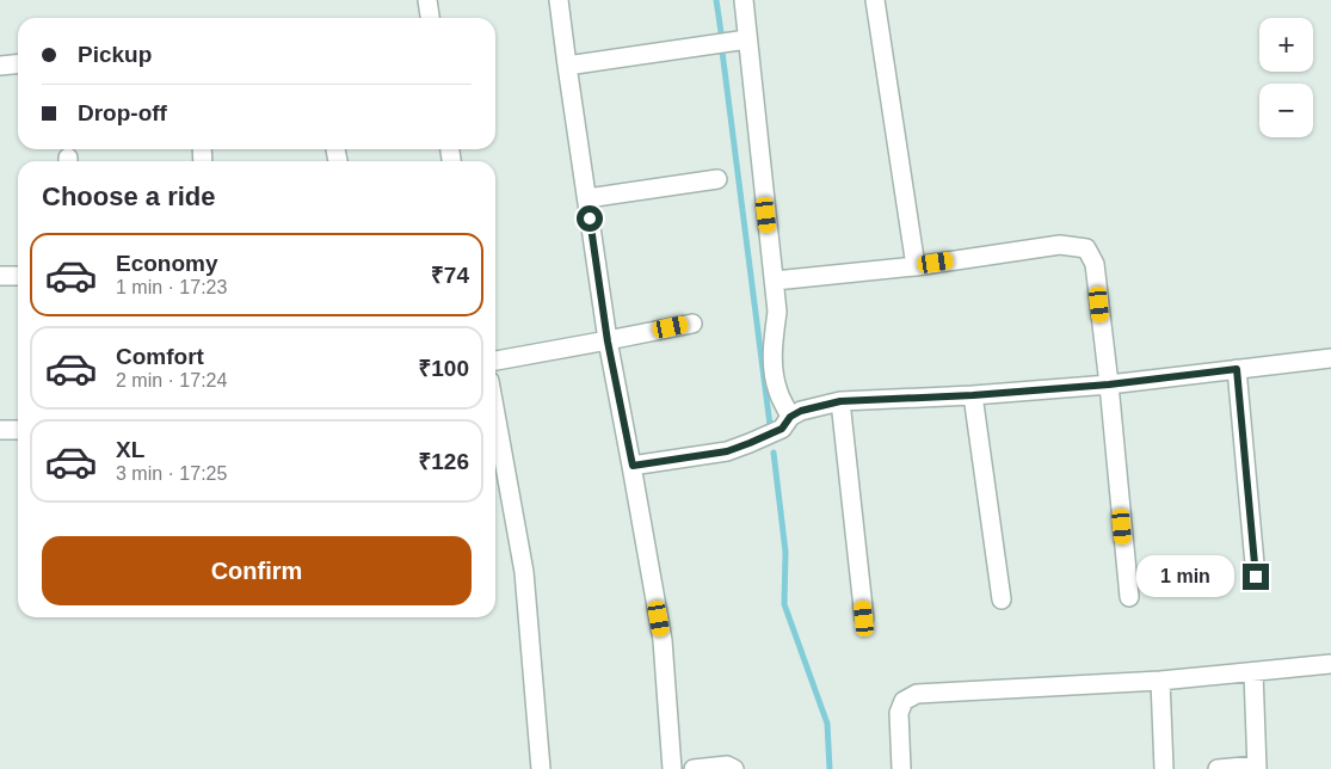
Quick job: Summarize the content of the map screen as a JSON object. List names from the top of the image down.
{
  "page": {
    "map_buttons": ["+", "−"],
    "banner": ["Pickup", "Drop-off"],
    "heading": "Choose a ride",
    "list": [
      {
        "name": "Economy",
        "note": "1 min · 17:23",
        "value": "₹74"
      },
      {
        "name": "Comfort",
        "note": "2 min · 17:24",
        "value": "₹100"
      },
      {
        "name": "XL",
        "note": "3 min · 17:25",
        "value": "₹126"
      }
    ],
    "buttons": "Confirm",
    "bubble": "1 min"
  }
}
